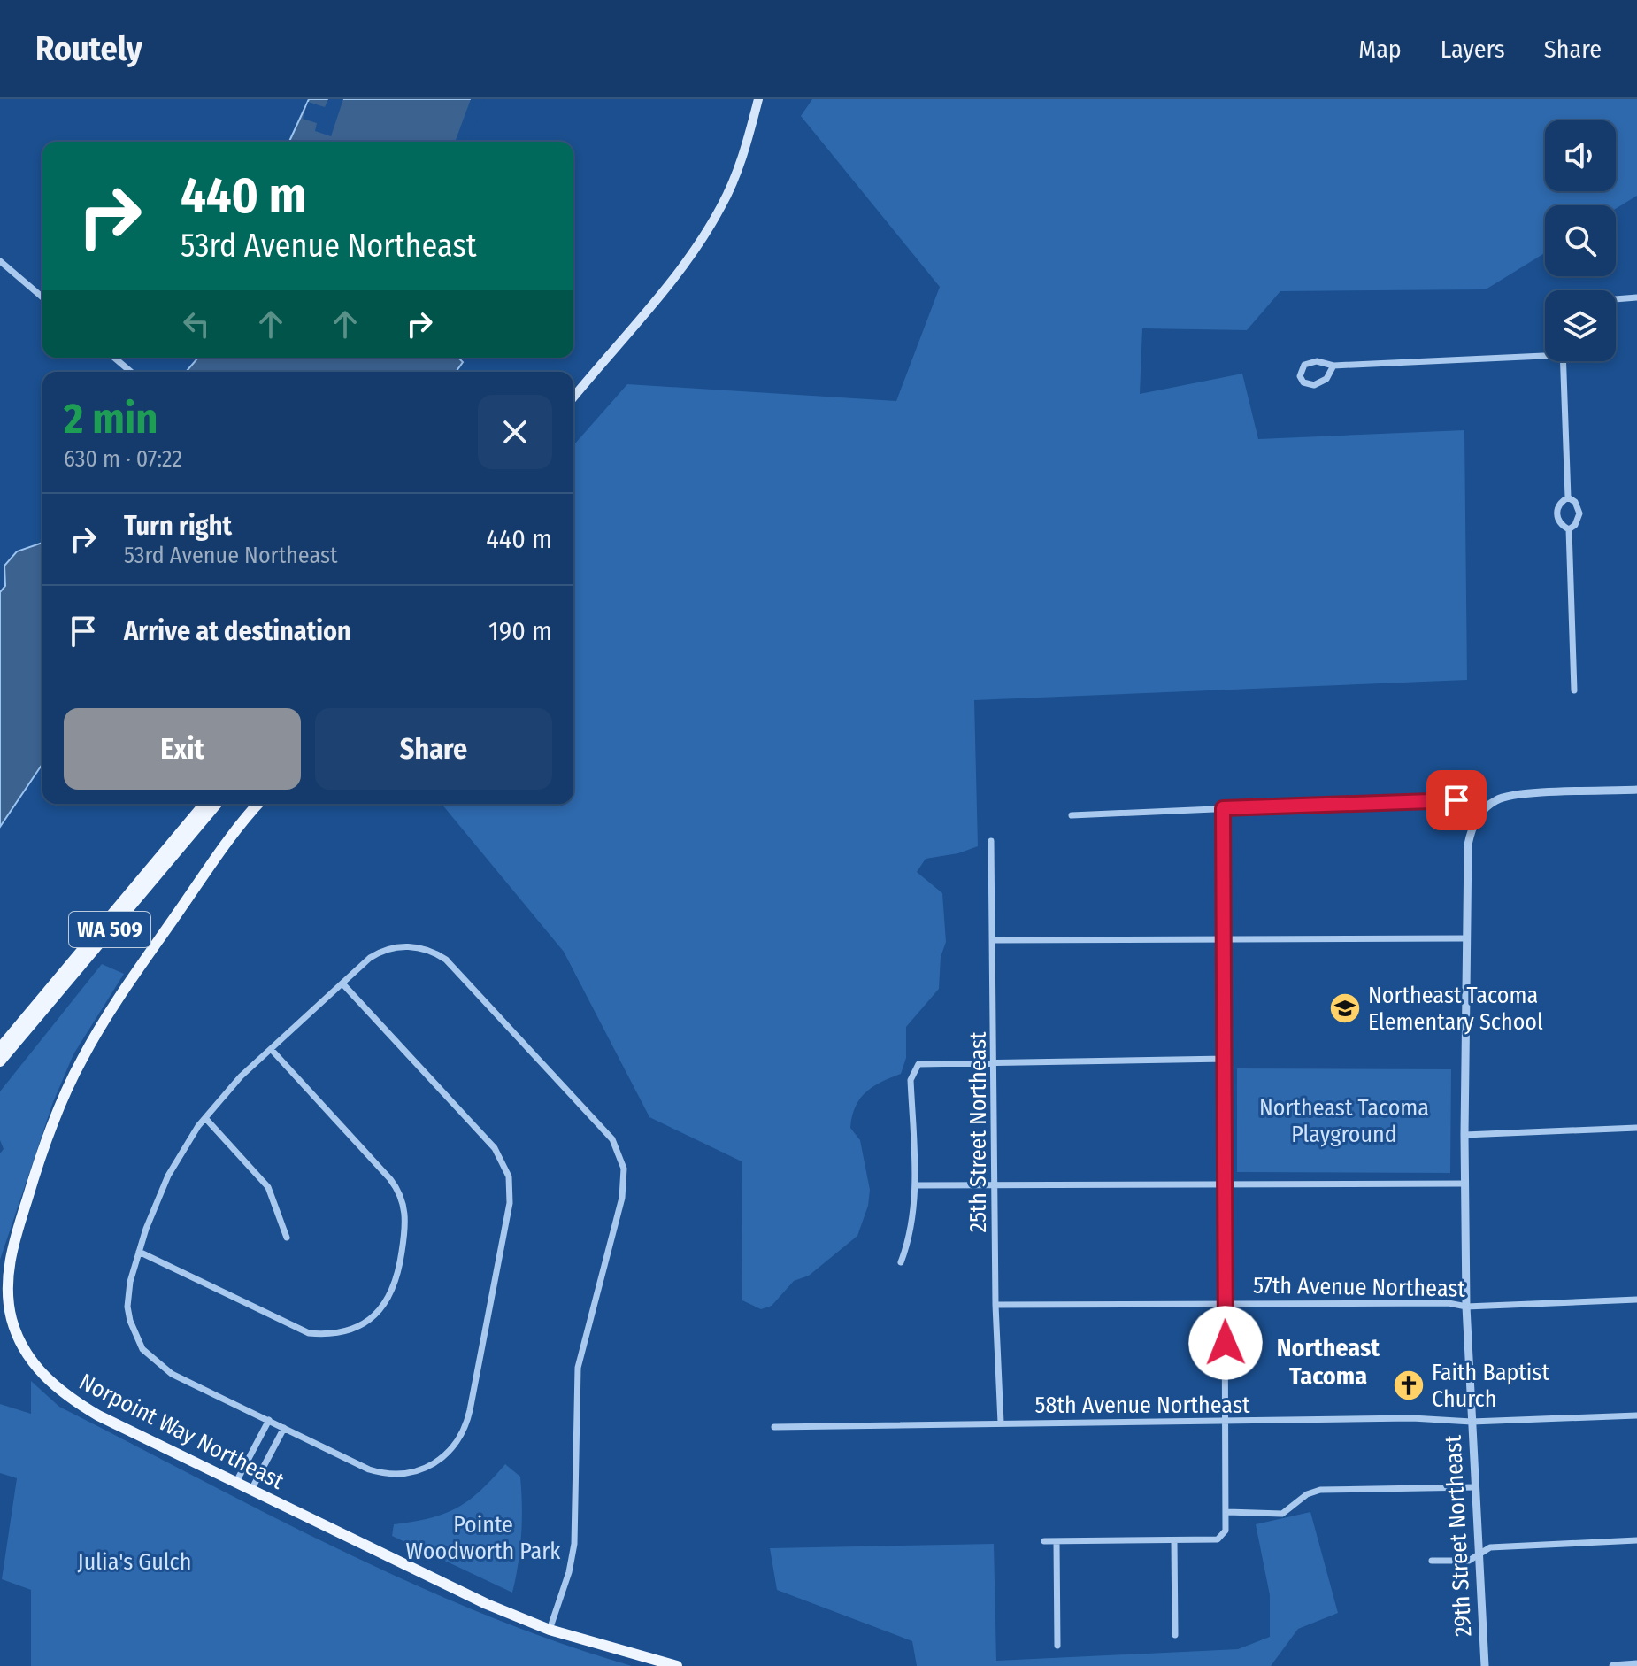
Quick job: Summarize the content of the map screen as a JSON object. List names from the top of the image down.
{
  "streets": {
    "main road": ["WA 509", "Norpoint Way Northeast"],
    "street": [
      "25th Street Northeast",
      "57th Avenue Northeast",
      "58th Avenue Northeast",
      "29th Street Northeast"
    ]
  },
  "crossings": [
    ["25th Street Northeast", "57th Avenue Northeast"],
    ["25th Street Northeast", "58th Avenue Northeast"],
    ["57th Avenue Northeast", "29th Street Northeast"],
    ["58th Avenue Northeast", "29th Street Northeast"]
  ],
  "districts": ["Northeast Tacoma"],
  "parks": ["Northeast Tacoma Playground", "Pointe Woodworth Park", "Julia's Gulch"],
  "places": {
    "school or university": ["Northeast Tacoma Elementary School"],
    "church": ["Faith Baptist Church"]
  },
  "page": {
    "header": "Routely",
    "nav": ["Map", "Layers", "Share"],
    "turn": ["440 m", "53rd Avenue Northeast"],
    "heading": ["2 min", "630 m · 07:22"],
    "list": [
      {
        "name": "Turn right",
        "note": "53rd Avenue Northeast",
        "value": "440 m"
      },
      {
        "name": "Arrive at destination",
        "value": "190 m"
      }
    ],
    "buttons": ["Exit", "Share"]
  }
}
